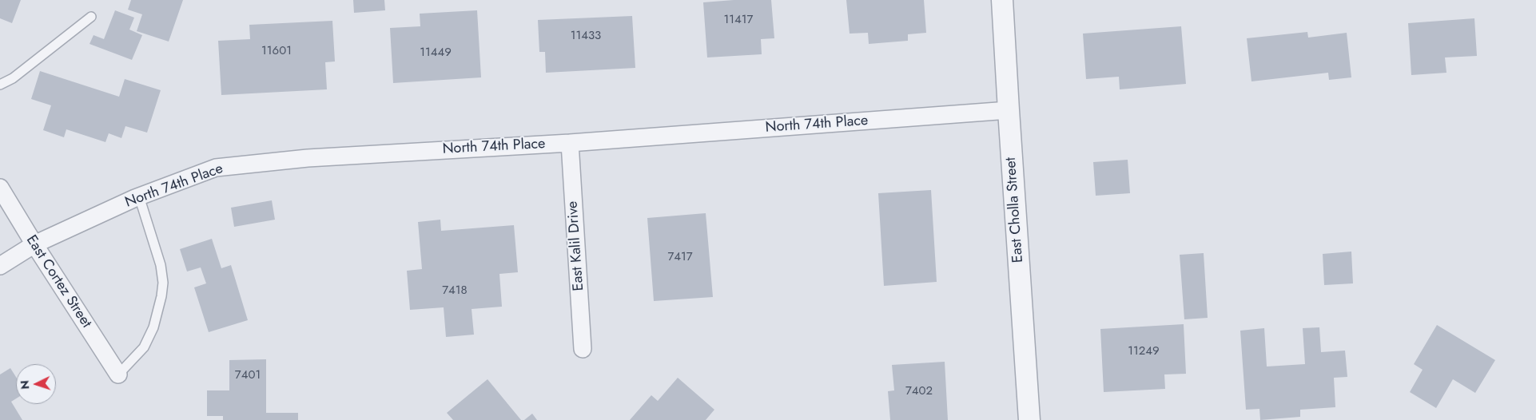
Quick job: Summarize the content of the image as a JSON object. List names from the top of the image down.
{
  "streets": {
    "street": [
      "North 74th Place",
      "East Cholla Street",
      "East Kalil Drive",
      "East Cortez Street"
    ]
  },
  "crossings": [
    ["North 74th Place", "East Cholla Street"],
    ["North 74th Place", "East Kalil Drive"],
    ["North 74th Place", "East Cortez Street"]
  ],
  "house_numbers": [
    "11417",
    "11433",
    "11601",
    "11449",
    "7417",
    "7418",
    "11249",
    "7401",
    "7402"
  ],
  "north": "left"
}
